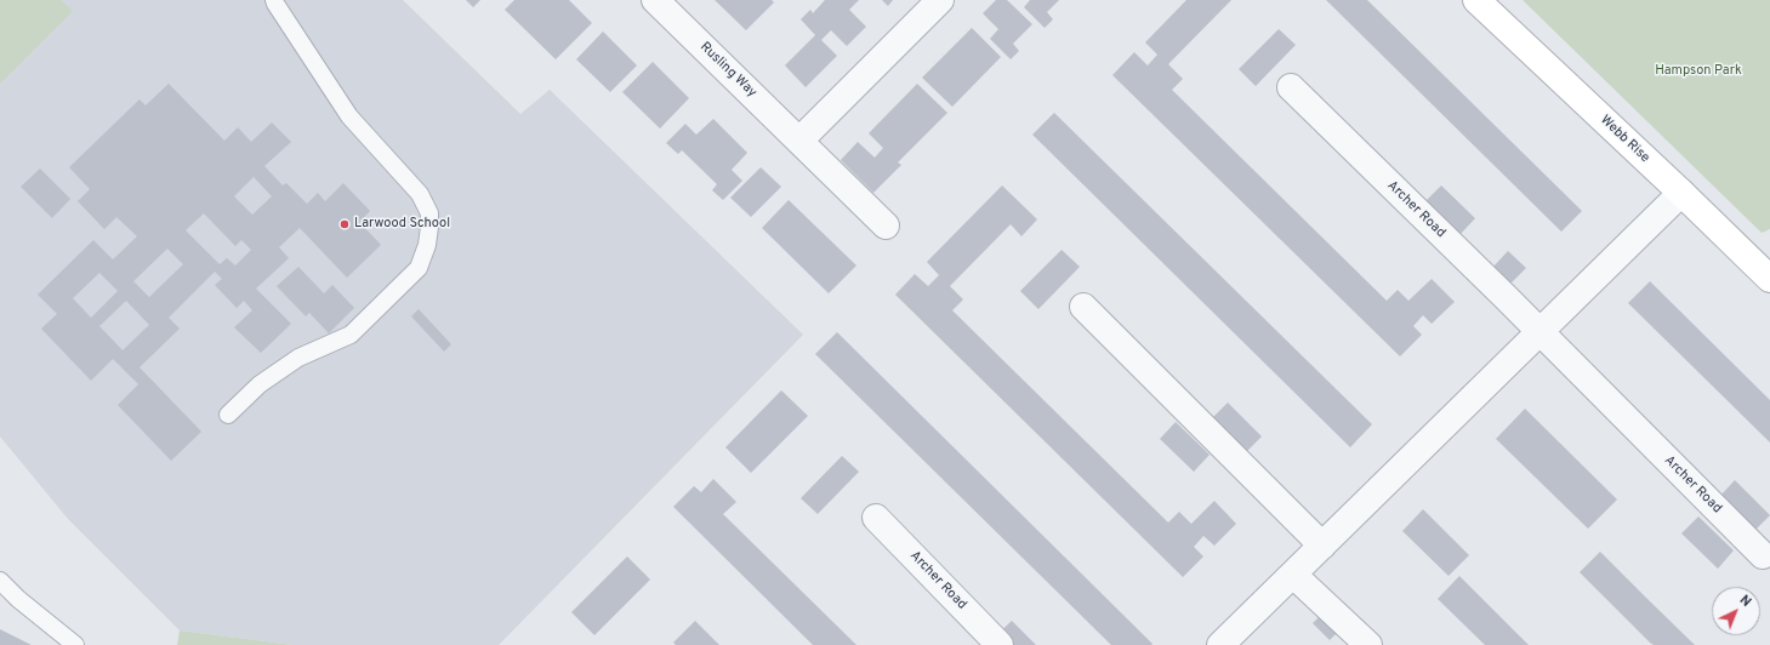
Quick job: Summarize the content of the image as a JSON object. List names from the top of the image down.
{
  "streets": {
    "street": ["Rusling Way", "Webb Rise", "Archer Road"]
  },
  "parks": ["Hampson Park"],
  "places": ["Larwood School"],
  "north": "top right"
}
